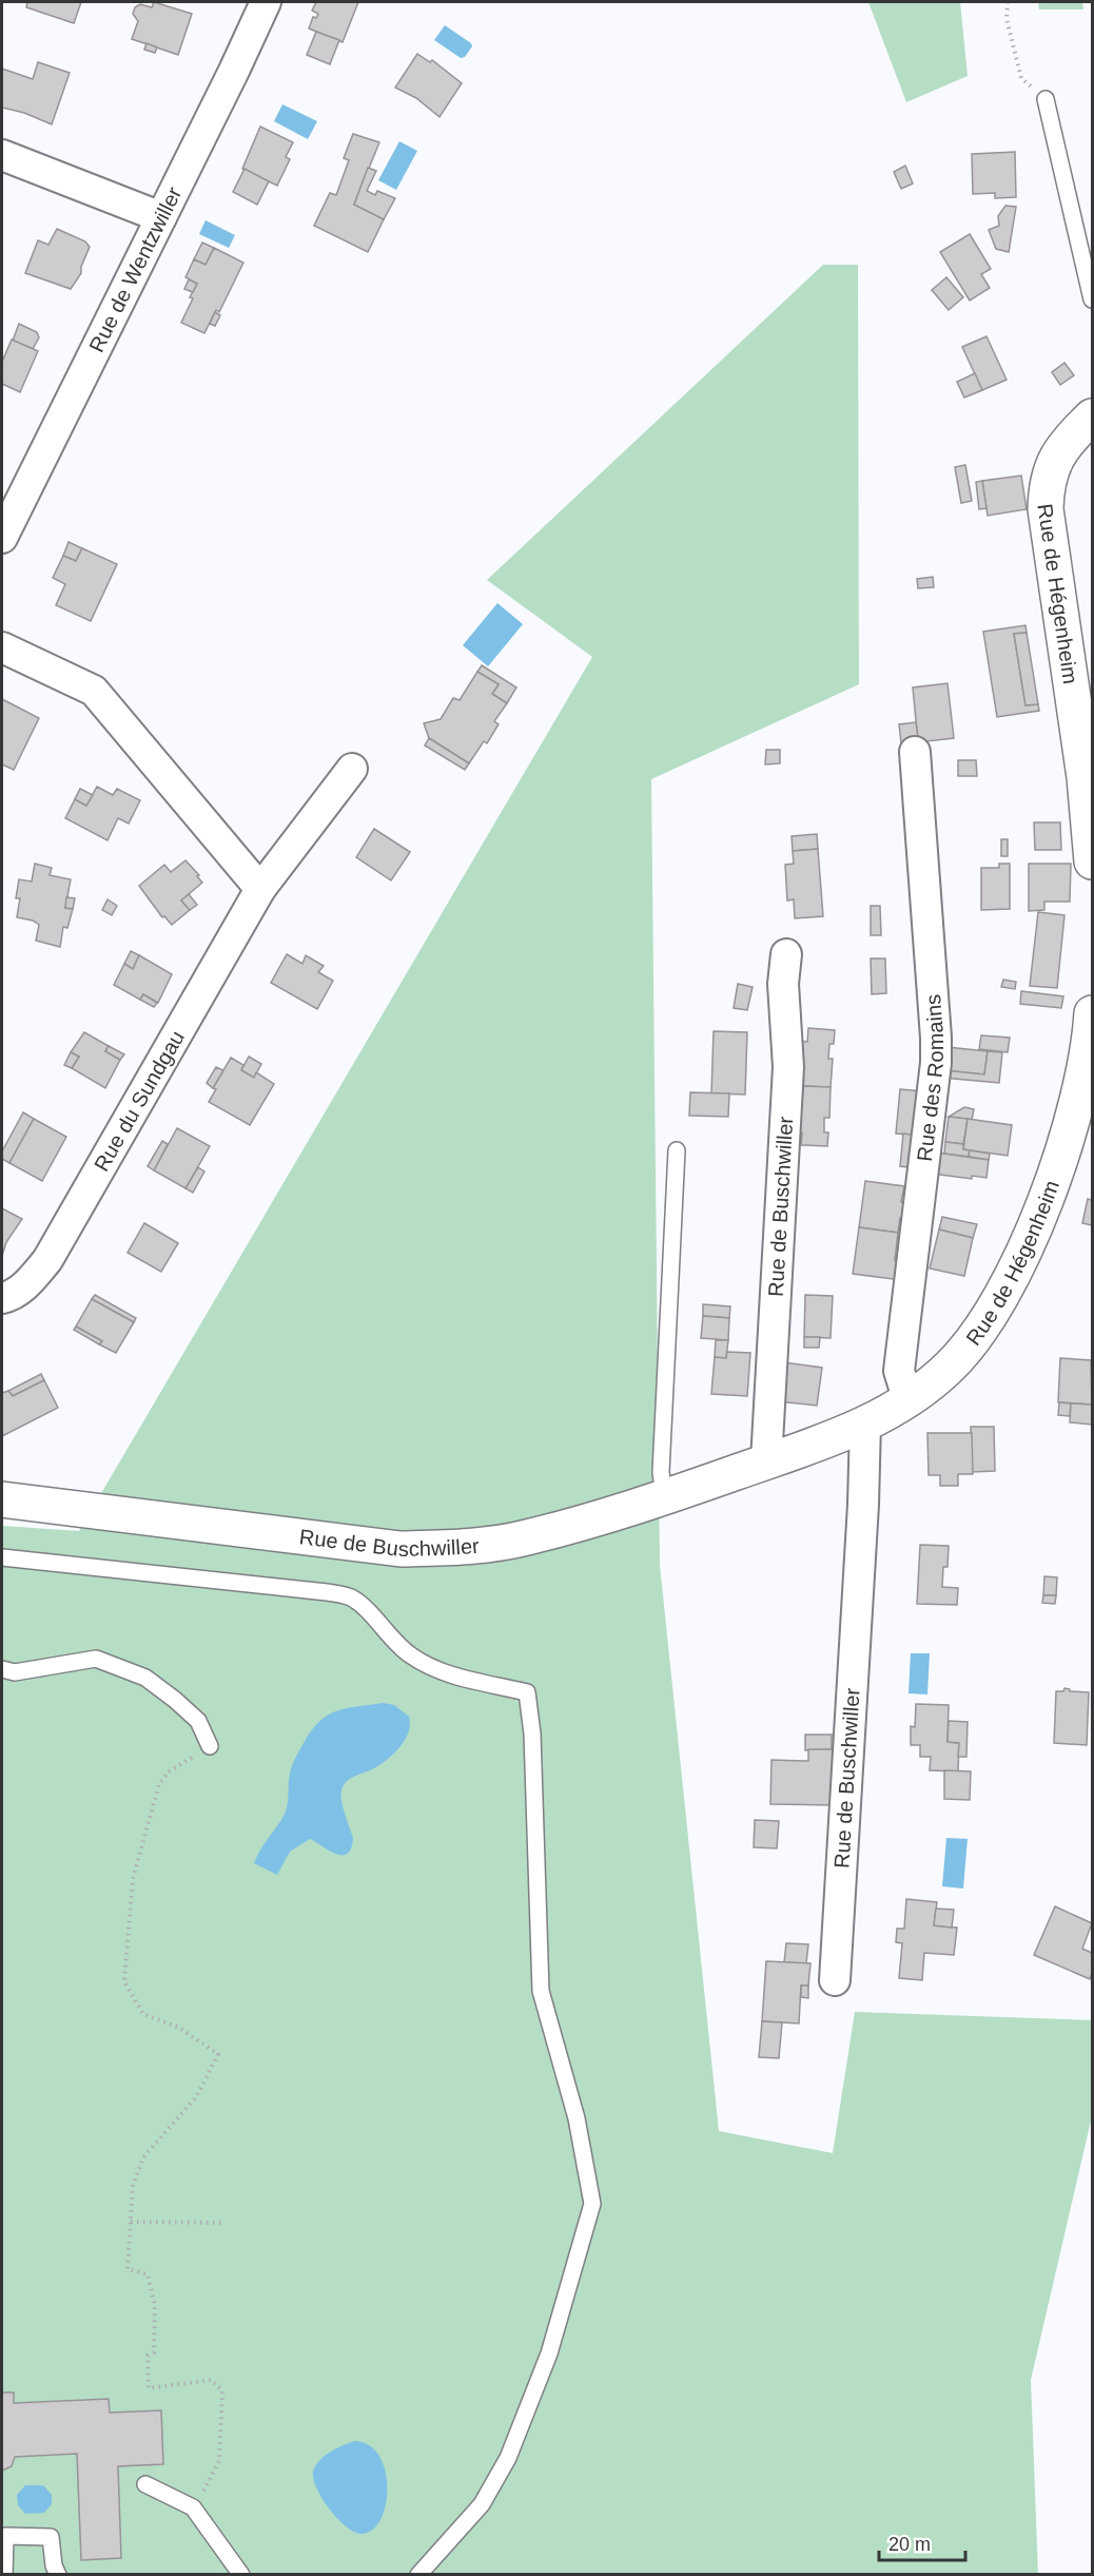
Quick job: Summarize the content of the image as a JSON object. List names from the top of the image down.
{
  "streets": {
    "street": [
      "Rue de Wentzwiller",
      "Rue de Hégenheim",
      "Rue des Romains",
      "Rue du Sundgau",
      "Rue de Buschwiller"
    ]
  },
  "crossings": [
    ["Rue de Hégenheim", "Rue des Romains"],
    ["Rue de Hégenheim", "Rue de Buschwiller"]
  ],
  "scale_bar": "20 m"
}
